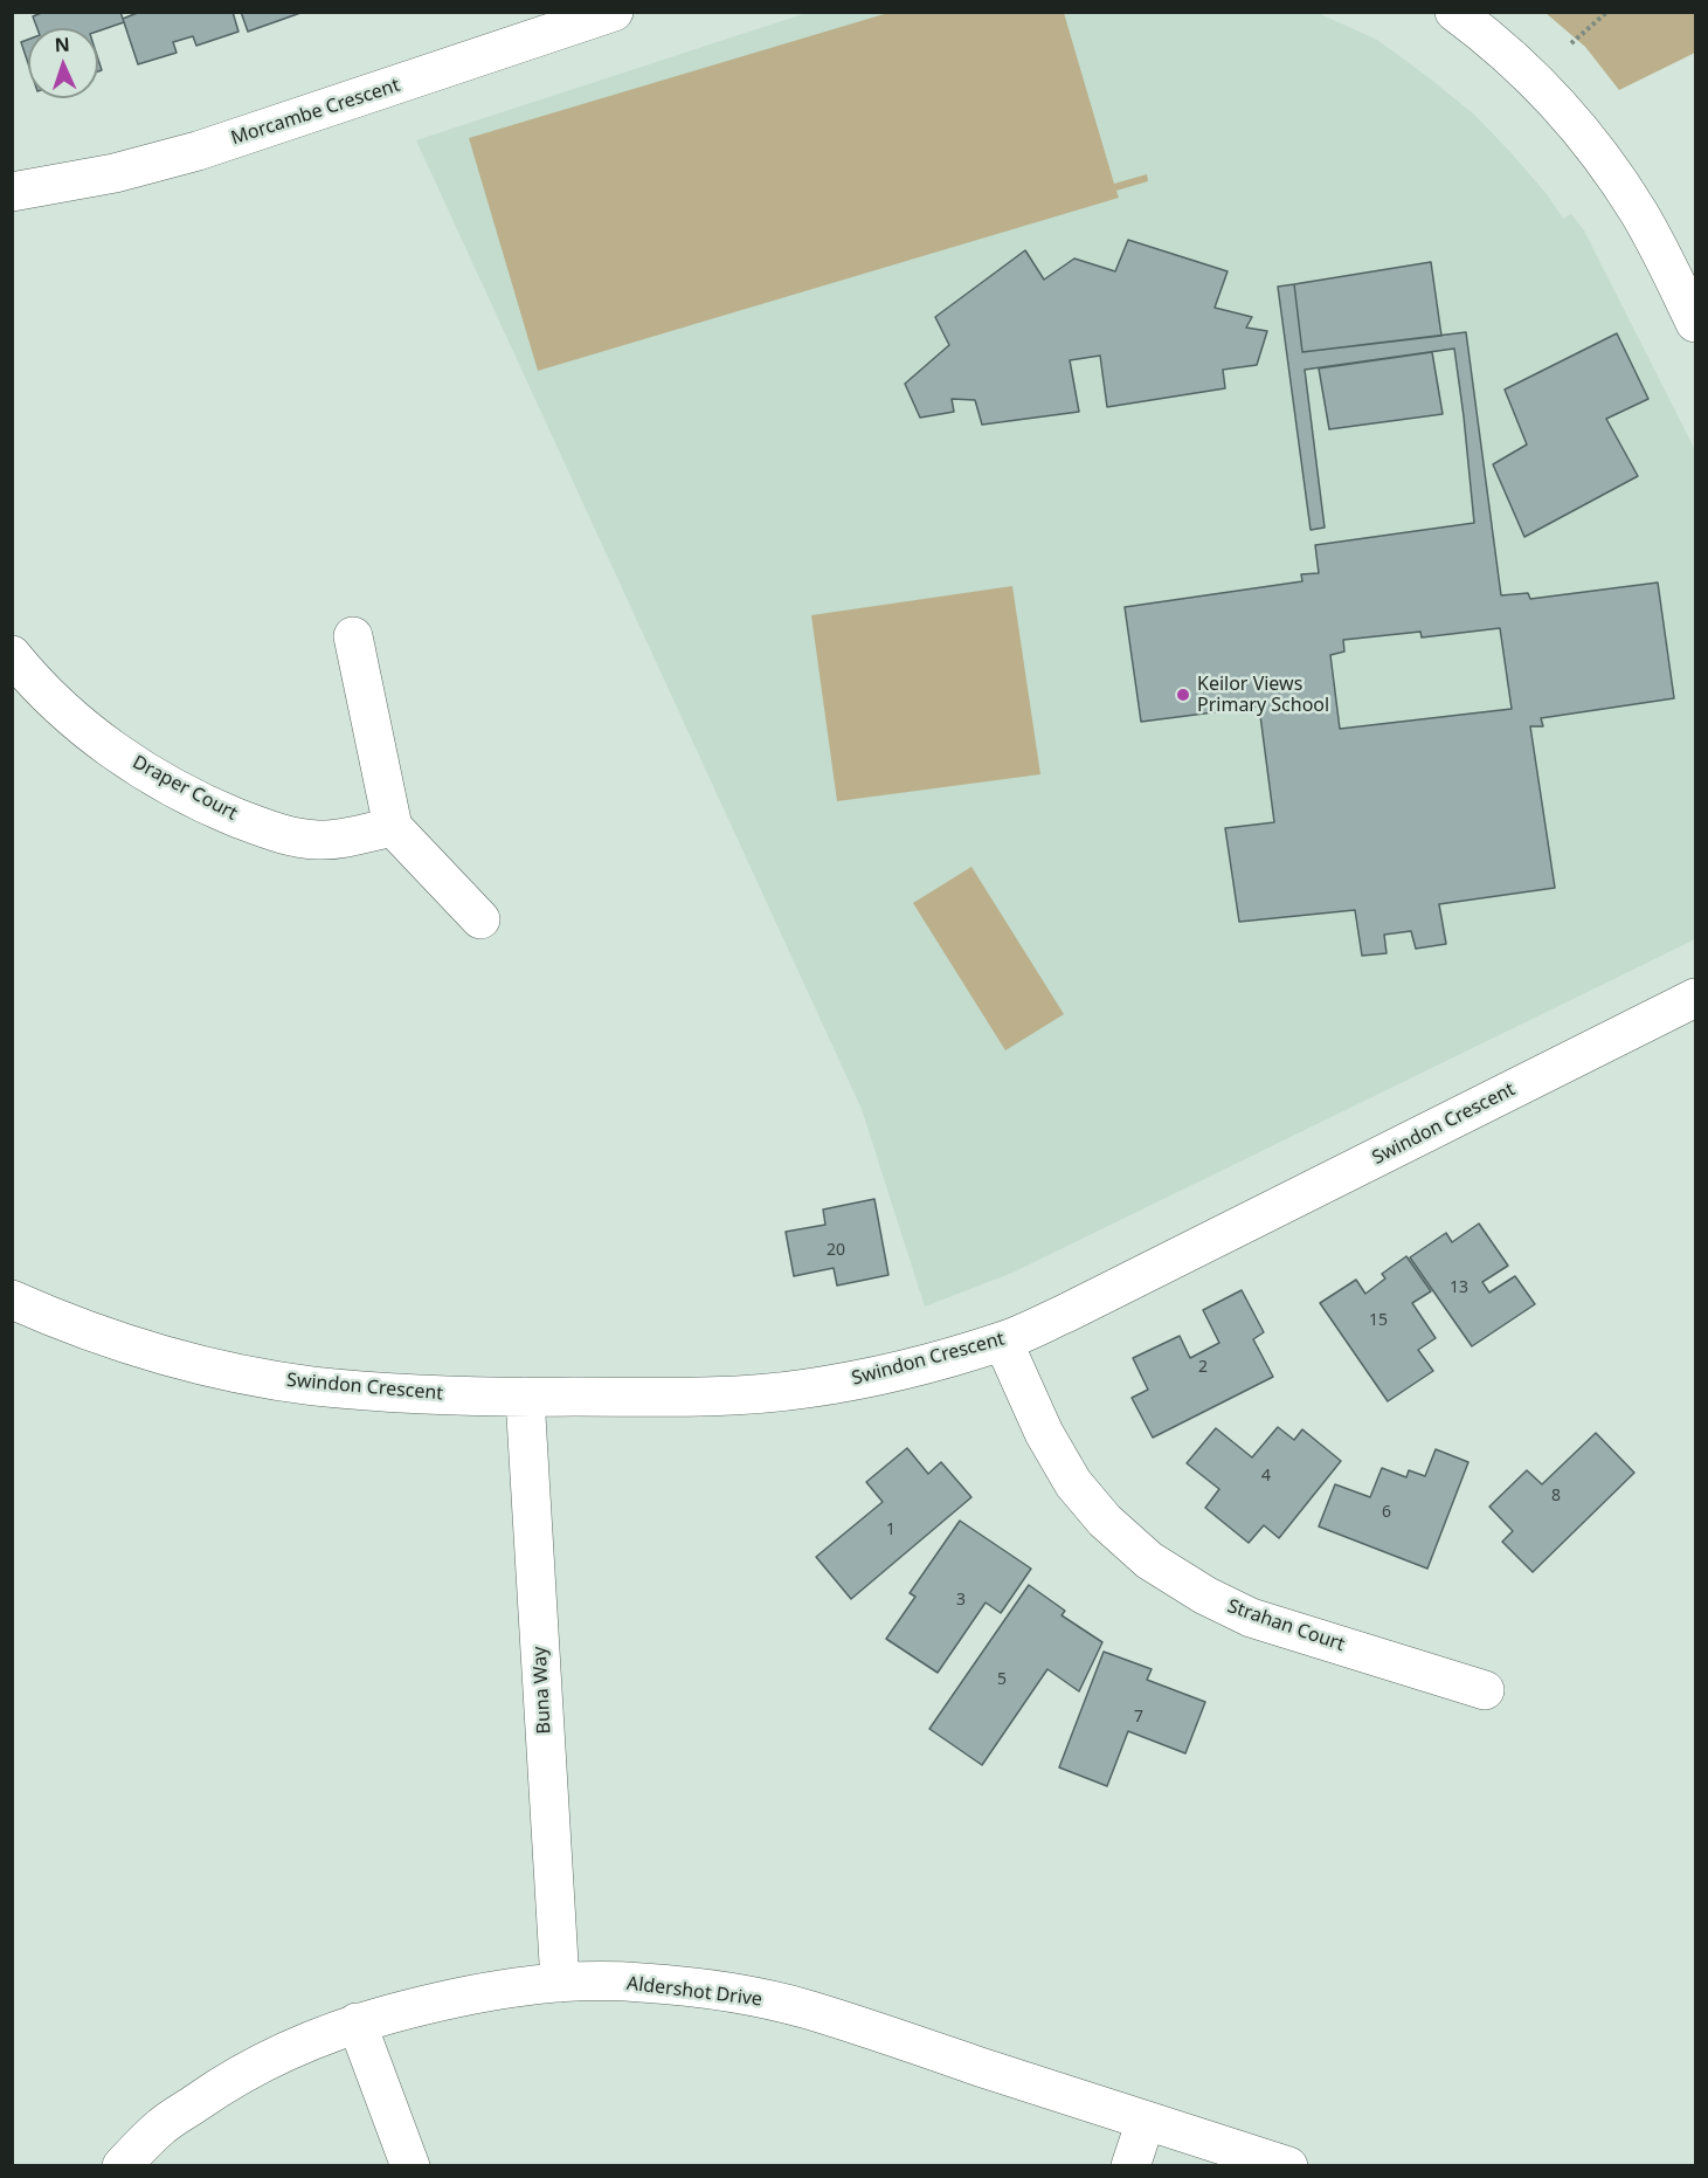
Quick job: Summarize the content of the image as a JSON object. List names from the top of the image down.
{
  "streets": {
    "street": [
      "Morcambe Crescent",
      "Draper Court",
      "Swindon Crescent",
      "Strahan Court",
      "Buna Way",
      "Aldershot Drive"
    ]
  },
  "crossings": [
    ["Swindon Crescent", "Strahan Court"],
    ["Swindon Crescent", "Buna Way"],
    ["Buna Way", "Aldershot Drive"]
  ],
  "places": ["Keilor Views Primary School"],
  "house_numbers": [
    "20",
    "13",
    "15",
    "2",
    "4",
    "8",
    "6",
    "1",
    "3",
    "5",
    "7"
  ],
  "north": "top"
}
